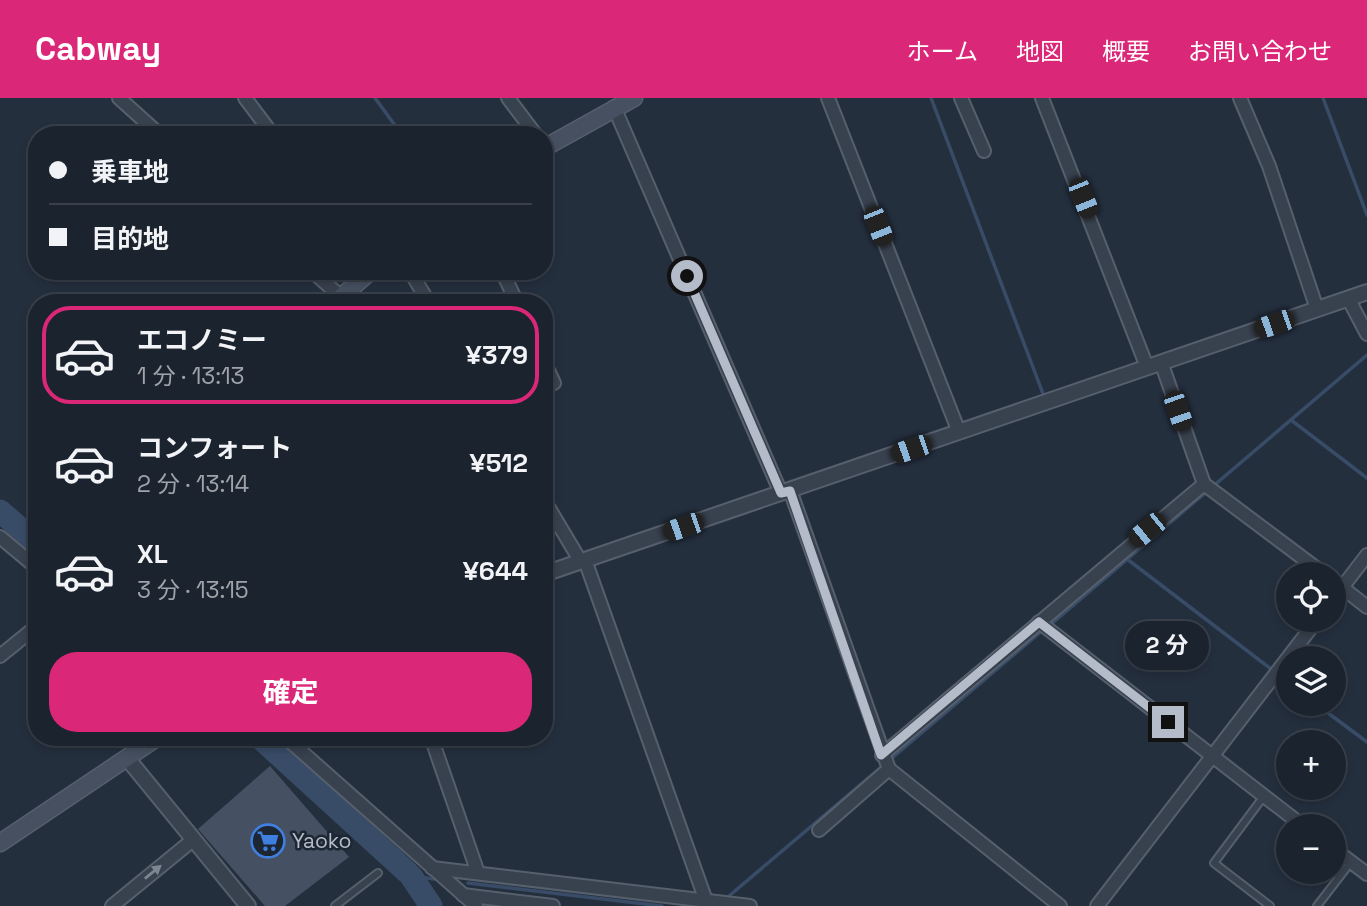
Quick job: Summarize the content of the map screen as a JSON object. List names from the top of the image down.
{
  "places": {
    "supermarket": ["Yaoko"]
  },
  "page": {
    "header": "Cabway",
    "nav": [
      "ホーム",
      "地図",
      "概要",
      "お問い合わせ"
    ],
    "banner": ["乗車地", "目的地"],
    "list": [
      {
        "name": "エコノミー",
        "note": "1 分 · 13:13",
        "value": "¥379"
      },
      {
        "name": "コンフォート",
        "note": "2 分 · 13:14",
        "value": "¥512"
      },
      {
        "name": "XL",
        "note": "3 分 · 13:15",
        "value": "¥644"
      }
    ],
    "map_buttons": ["+", "−"],
    "bubble": "2 分",
    "buttons": "確定"
  }
}
